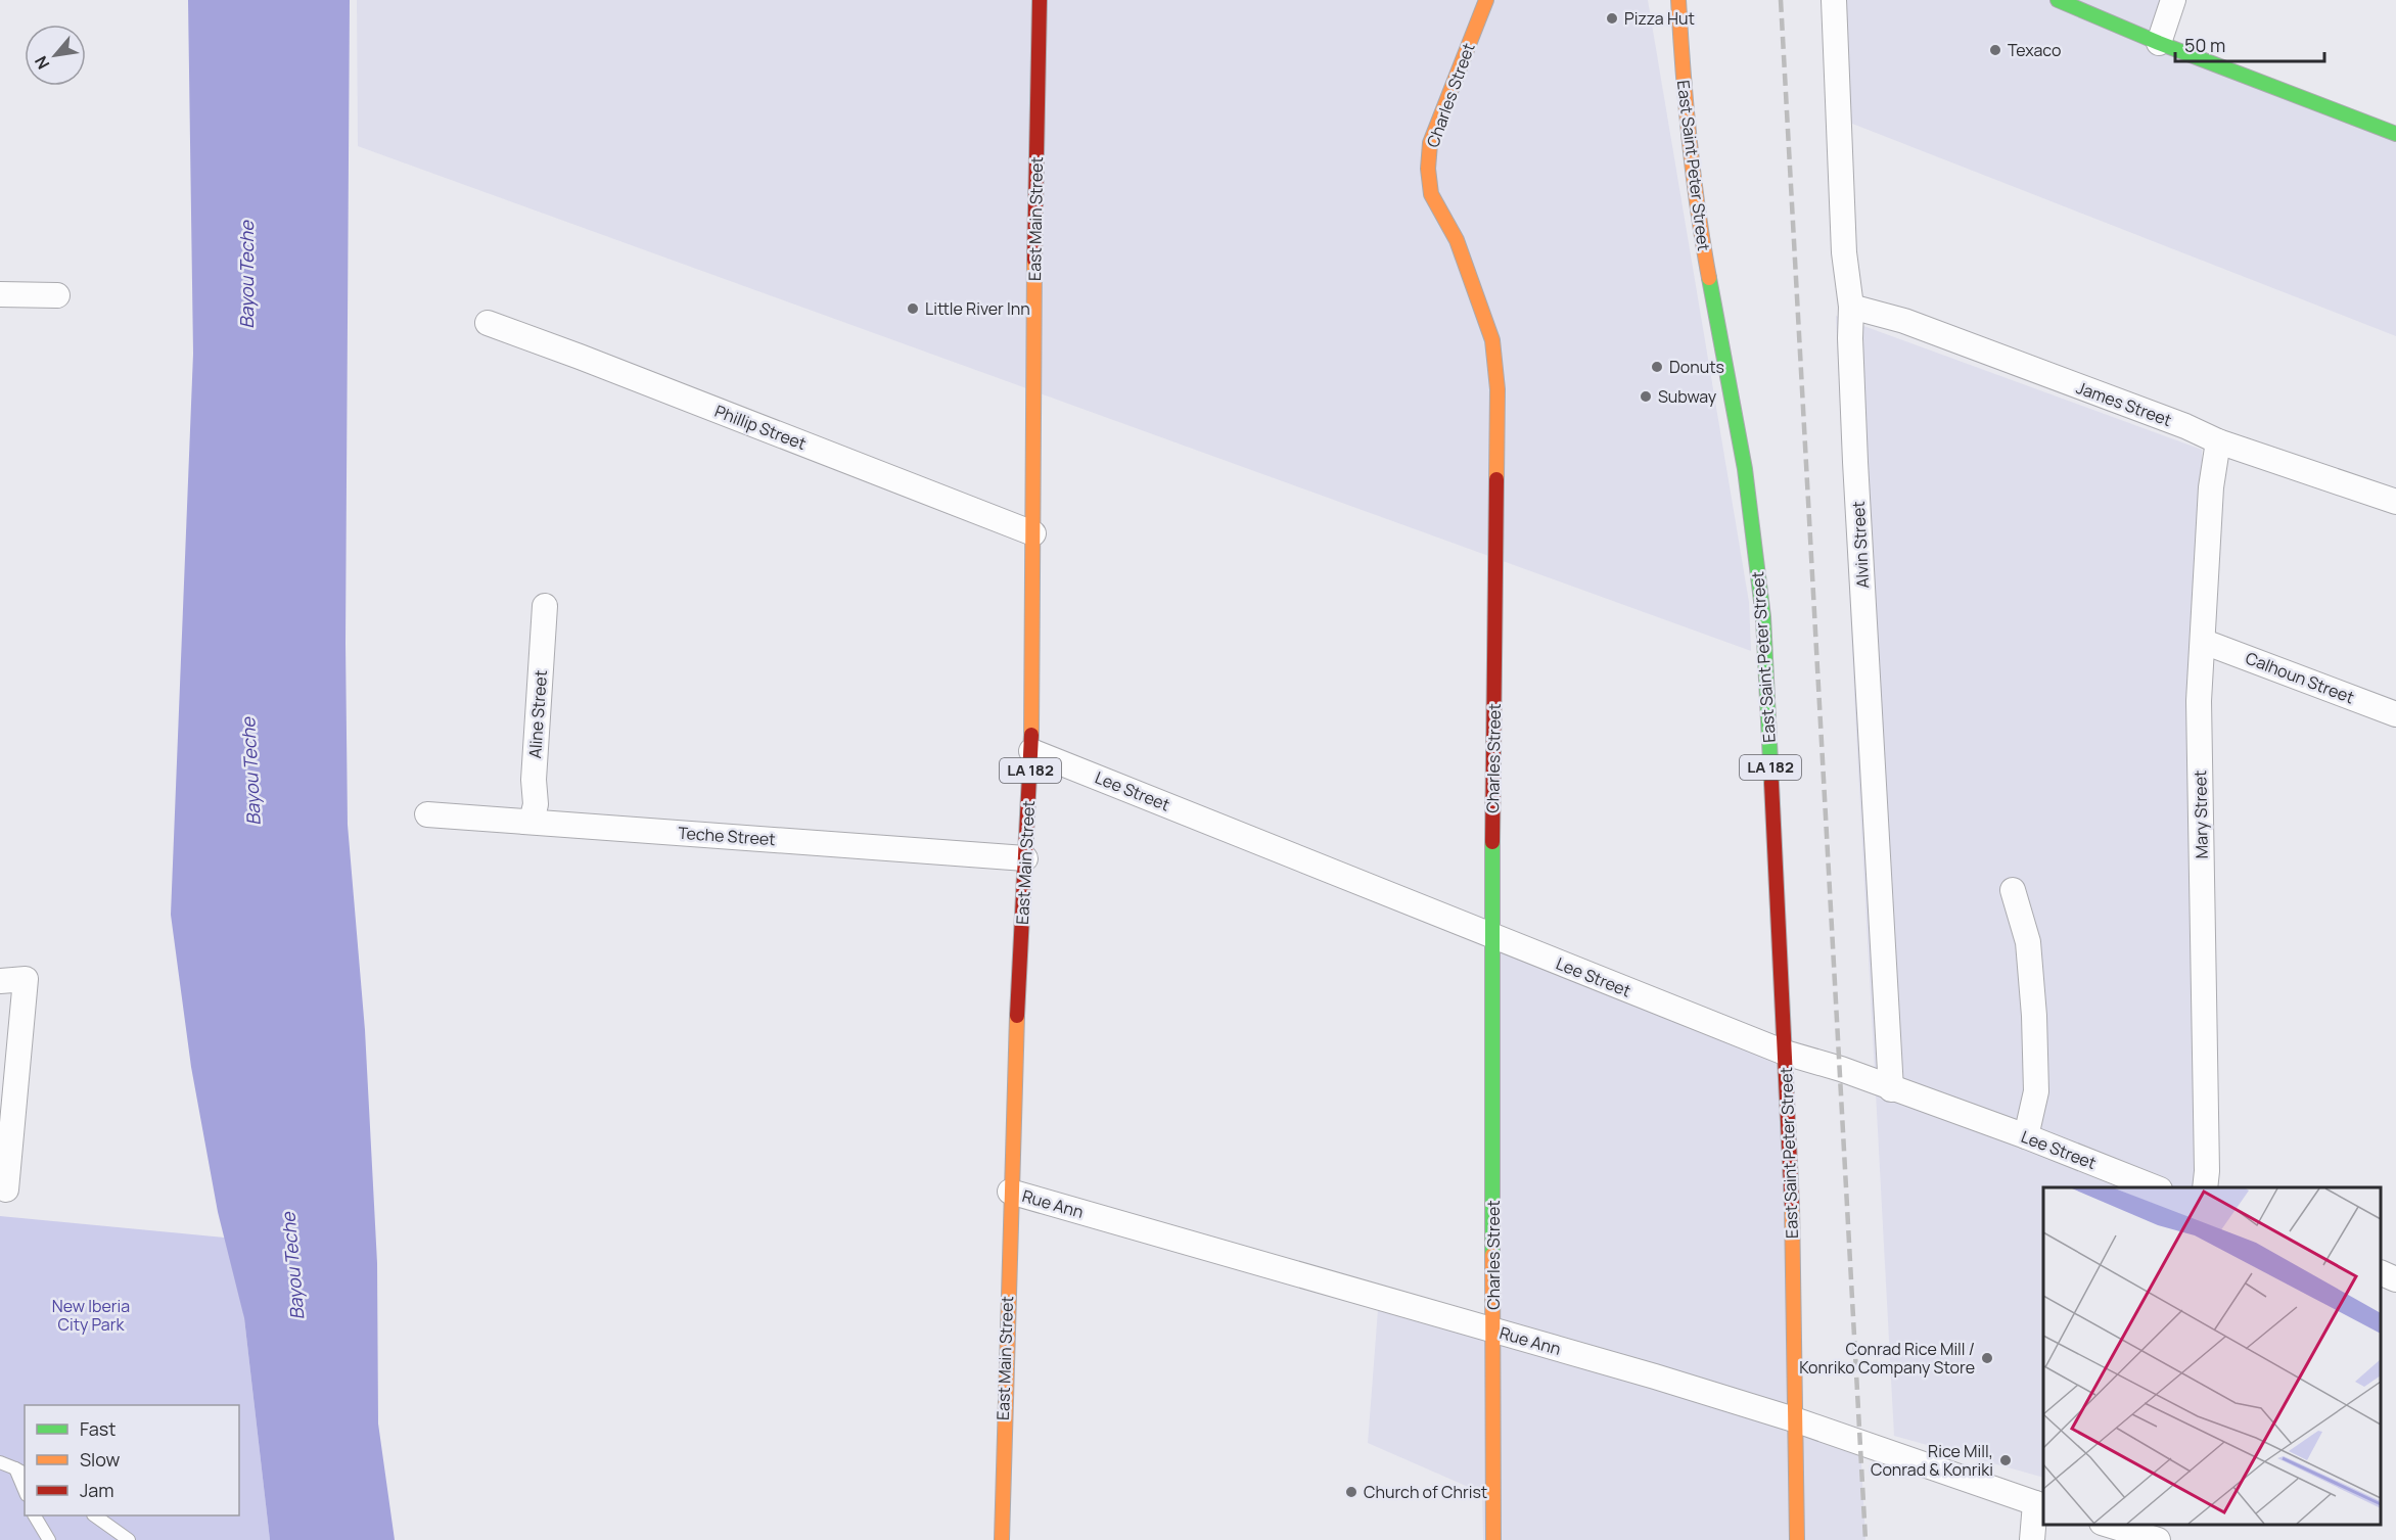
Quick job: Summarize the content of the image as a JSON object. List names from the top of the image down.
{
  "streets": {
    "main road": [
      "Charles Street",
      "East Saint Peter Street",
      "East Main Street",
      "LA 182"
    ],
    "street": [
      "James Street",
      "Phillip Street",
      "Alvin Street",
      "Calhoun Street",
      "Aline Street",
      "Lee Street",
      "Mary Street",
      "Teche Street",
      "Rue Ann"
    ]
  },
  "crossings": [
    ["Charles Street", "Lee Street"],
    ["Charles Street", "Rue Ann"],
    ["East Saint Peter Street", "Lee Street"],
    ["East Saint Peter Street", "Rue Ann"],
    ["East Main Street", "Phillip Street"],
    ["East Main Street", "Lee Street"],
    ["East Main Street", "Teche Street"],
    ["East Main Street", "Rue Ann"],
    ["James Street", "Alvin Street"],
    ["James Street", "Mary Street"],
    ["Alvin Street", "Lee Street"],
    ["Calhoun Street", "Mary Street"],
    ["Aline Street", "Teche Street"]
  ],
  "water": ["Bayou Teche"],
  "parks": ["New Iberia City Park"],
  "places": [
    "Pizza Hut",
    "Texaco",
    "Little River Inn",
    "Donuts",
    "Subway",
    "Conrad Rice Mill / Konriko Company Store",
    "Rice Mill, Conrad & Konriki",
    "Church of Christ"
  ],
  "legend": ["Fast", "Slow", "Jam"],
  "scale_bar": "50 m",
  "north": "bottom left"
}
